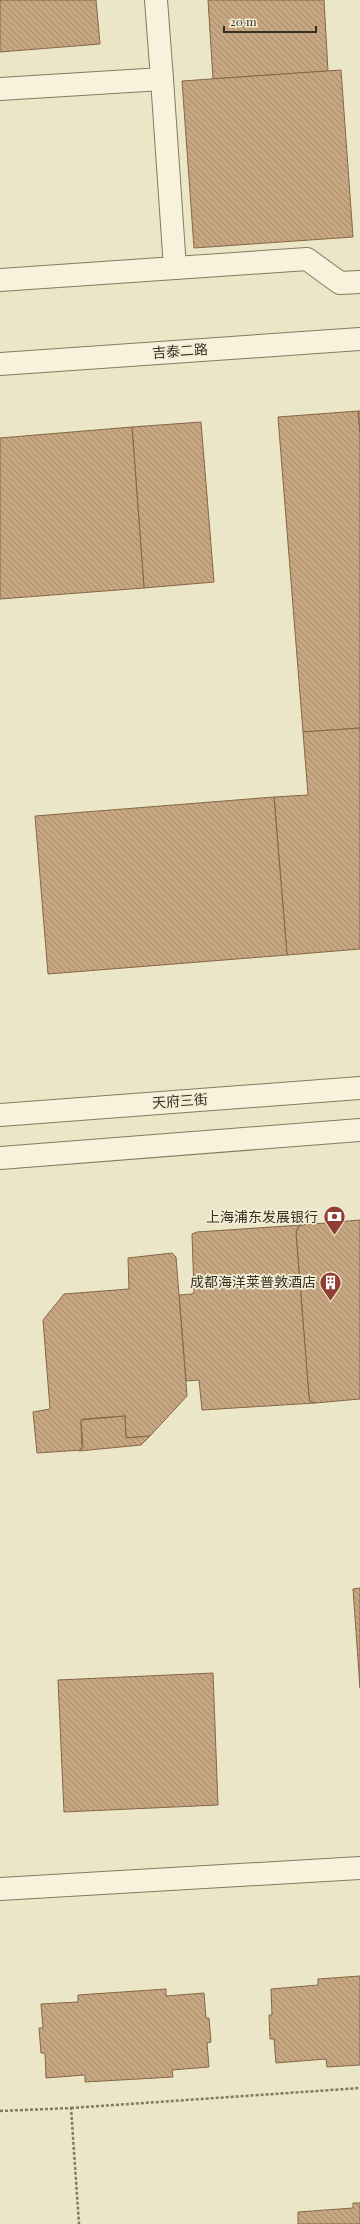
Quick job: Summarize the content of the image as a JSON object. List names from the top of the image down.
{
  "streets": {
    "street": ["吉泰二路", "天府三街"]
  },
  "places": {
    "bank": ["上海浦东发展银行"],
    "building": ["成都海洋莱普敦酒店"]
  },
  "scale_bar": "20 m"
}
